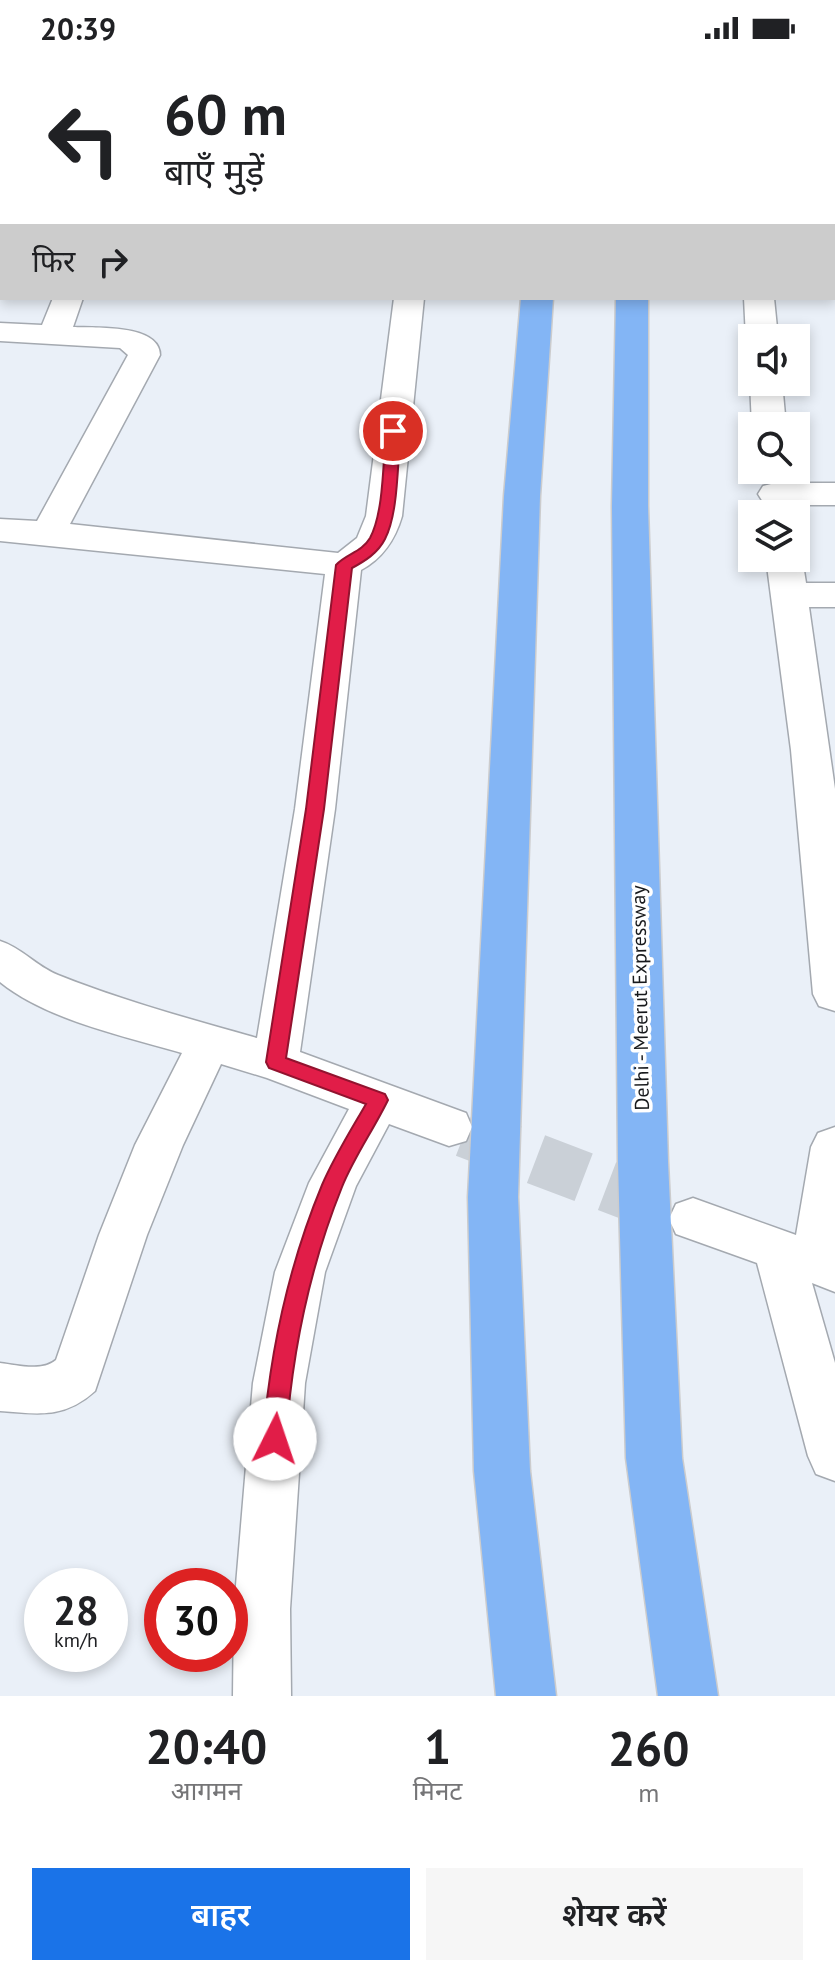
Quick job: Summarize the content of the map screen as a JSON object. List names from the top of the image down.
{
  "streets": {
    "highway": ["Delhi - Meerut Expressway"]
  },
  "page": {
    "status": "20:39",
    "turn": ["60 m", "बाएँ मुड़ें"],
    "then": "फिर",
    "speed": "28 km/h",
    "limit": "30",
    "eta": [
      "20:40",
      "आगमन",
      "1",
      "मिनट",
      "260",
      "m"
    ],
    "buttons": ["बाहर", "शेयर करें"]
  }
}
